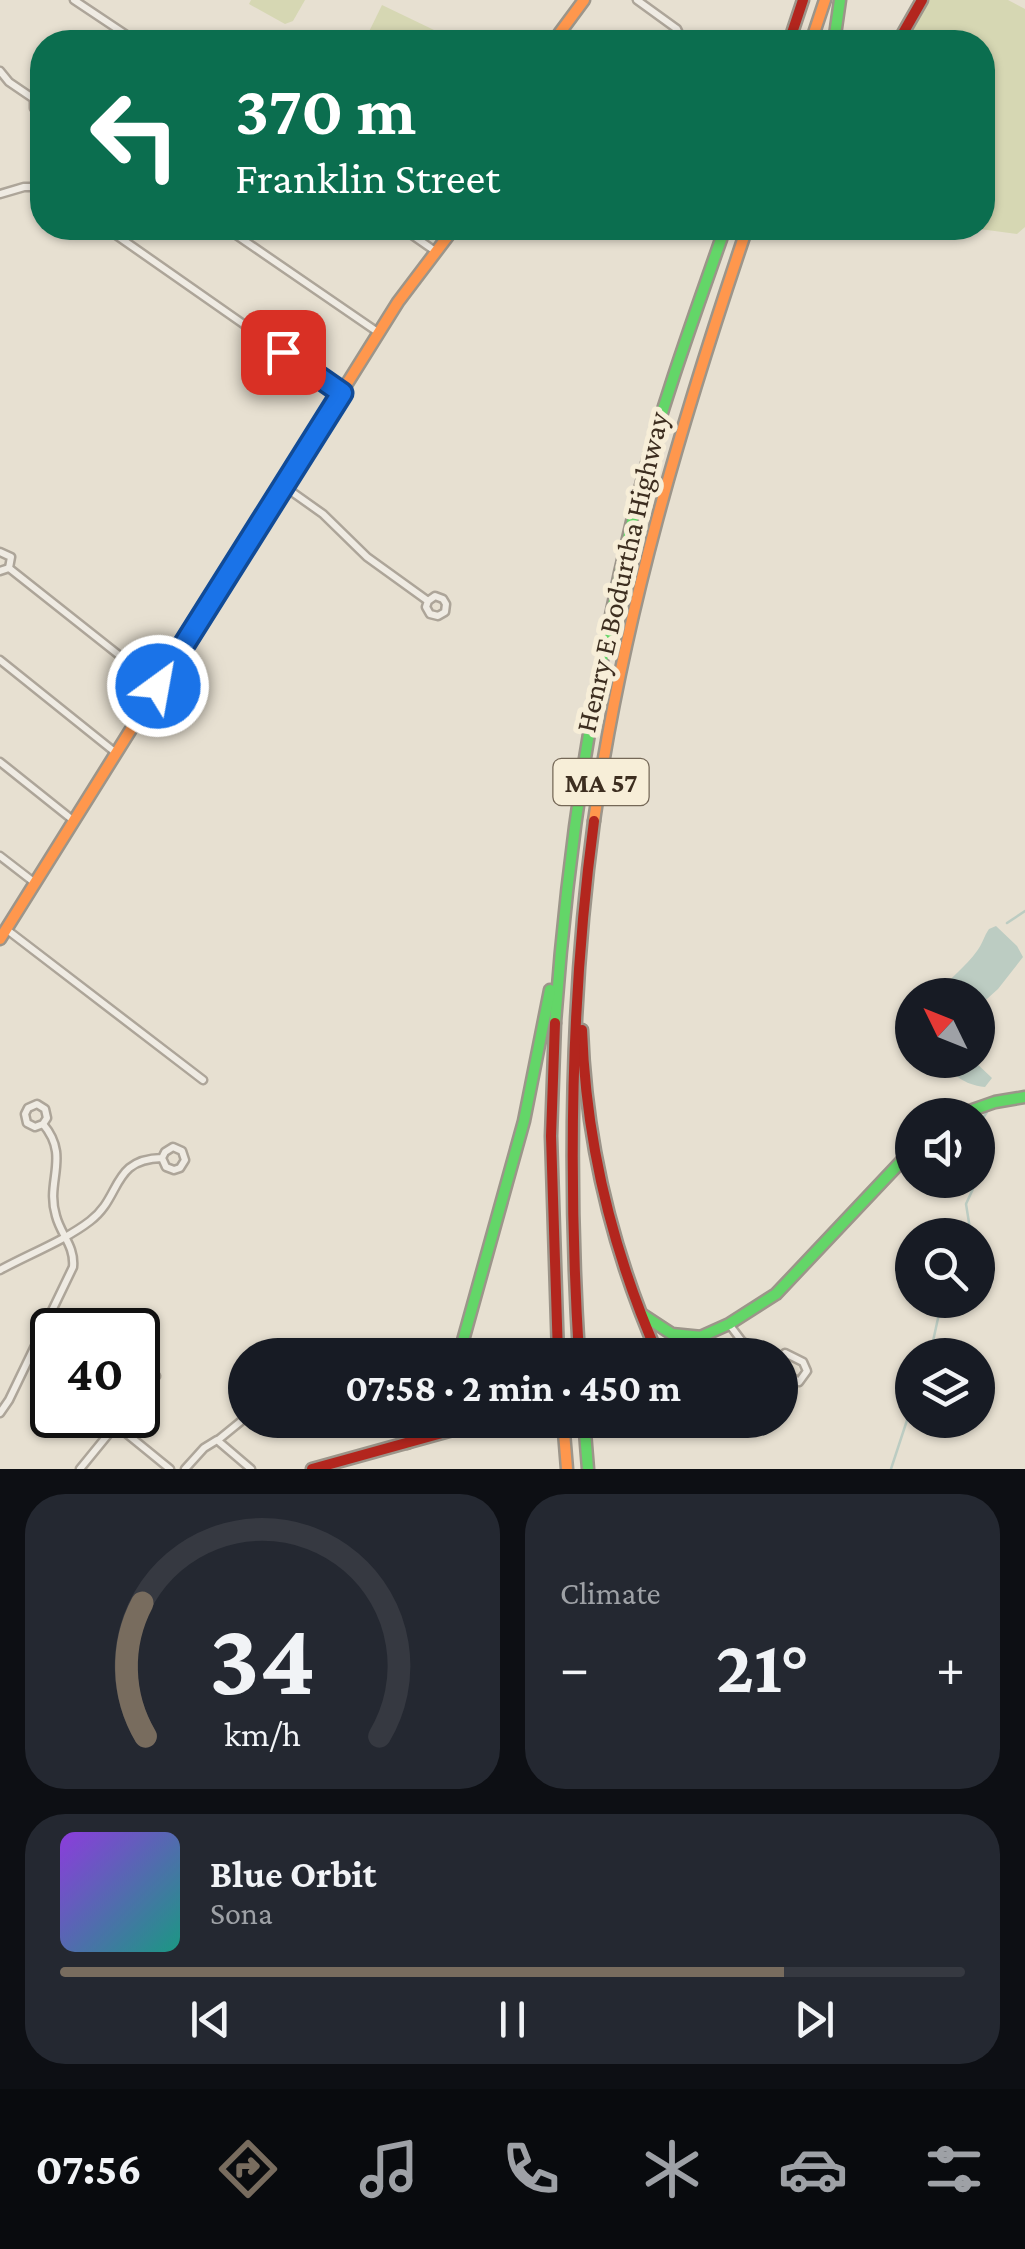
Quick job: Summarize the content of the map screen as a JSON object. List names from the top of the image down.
{
  "streets": {
    "main road": ["Henry E Bodurtha Highway", "MA 57"]
  },
  "north": "top left",
  "page": {
    "turn": ["370 m", "Franklin Street"],
    "limit": "40",
    "trip": "07:58 · 2 min · 450 m",
    "tile": "Climate",
    "heat": ["−", "21°", "+"],
    "song": ["Blue Orbit", "Sona"],
    "tabs": "07:56",
    "gauge": ["34", "km/h"]
  }
}
